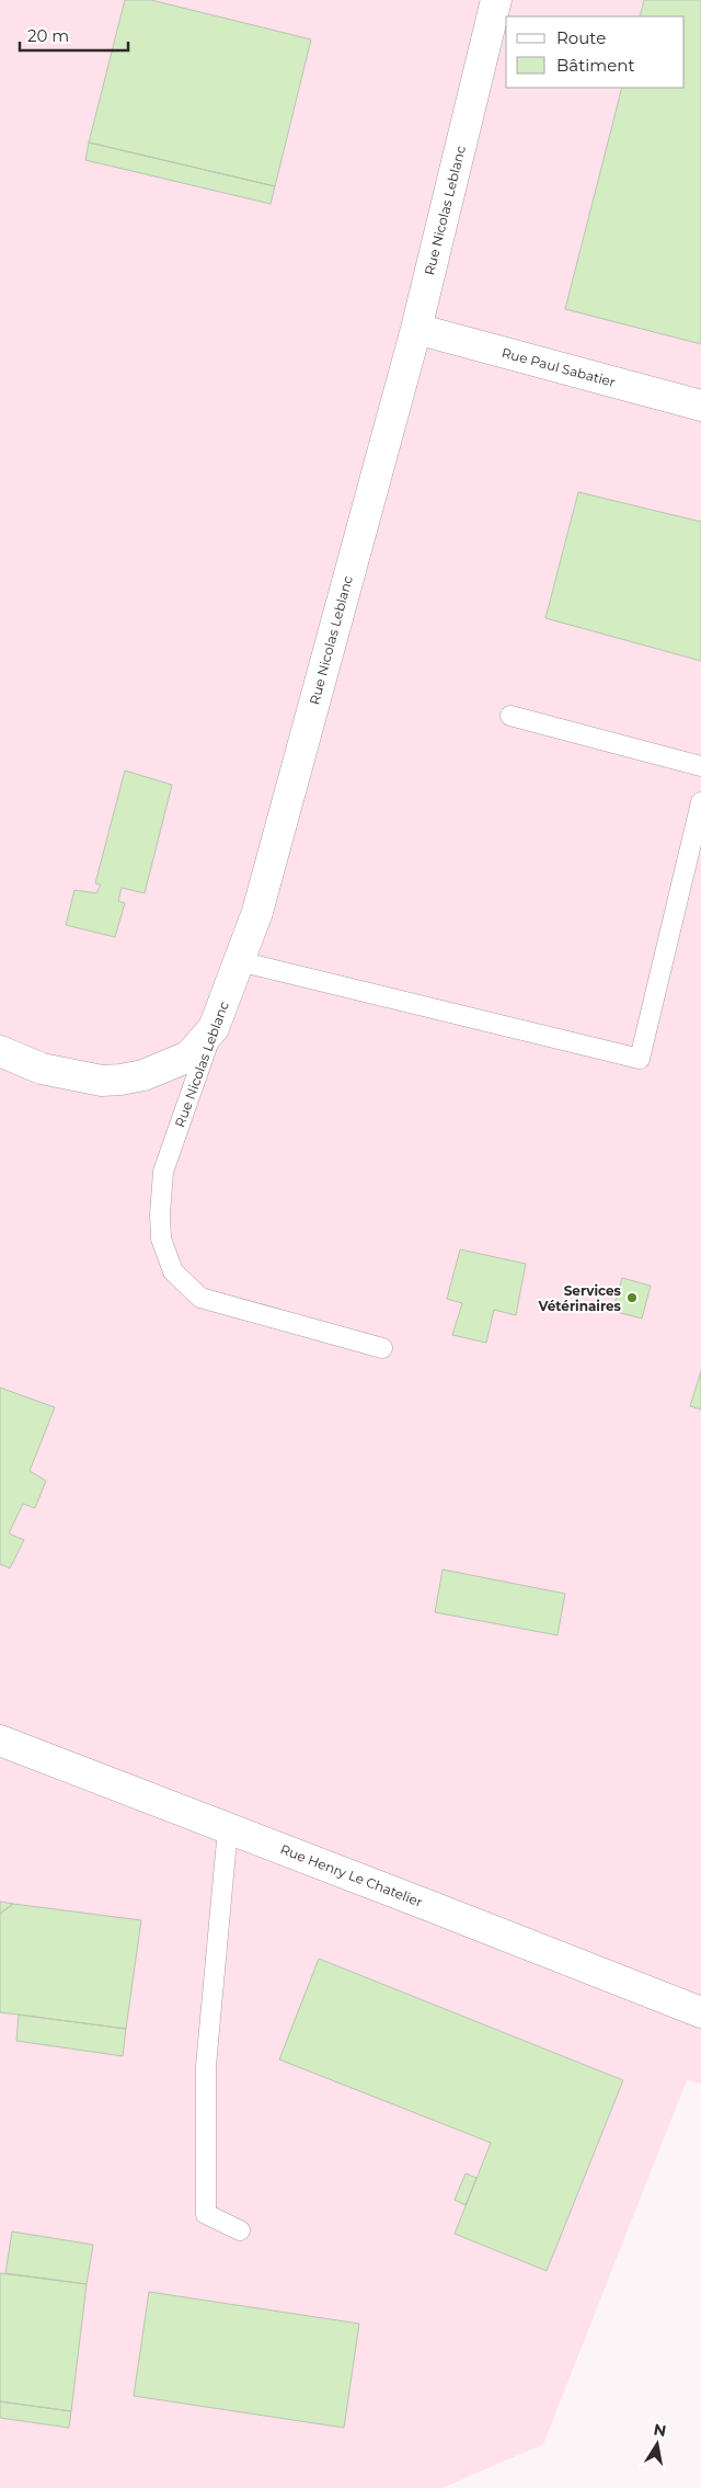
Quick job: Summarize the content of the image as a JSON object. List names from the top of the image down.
{
  "streets": {
    "street": ["Rue Nicolas Leblanc", "Rue Paul Sabatier", "Rue Henry Le Chatelier"]
  },
  "crossings": [
    ["Rue Nicolas Leblanc", "Rue Paul Sabatier"]
  ],
  "places": ["Services Vétérinaires"],
  "legend": ["Route", "Bâtiment"],
  "scale_bar": "20 m",
  "north": "top"
}
